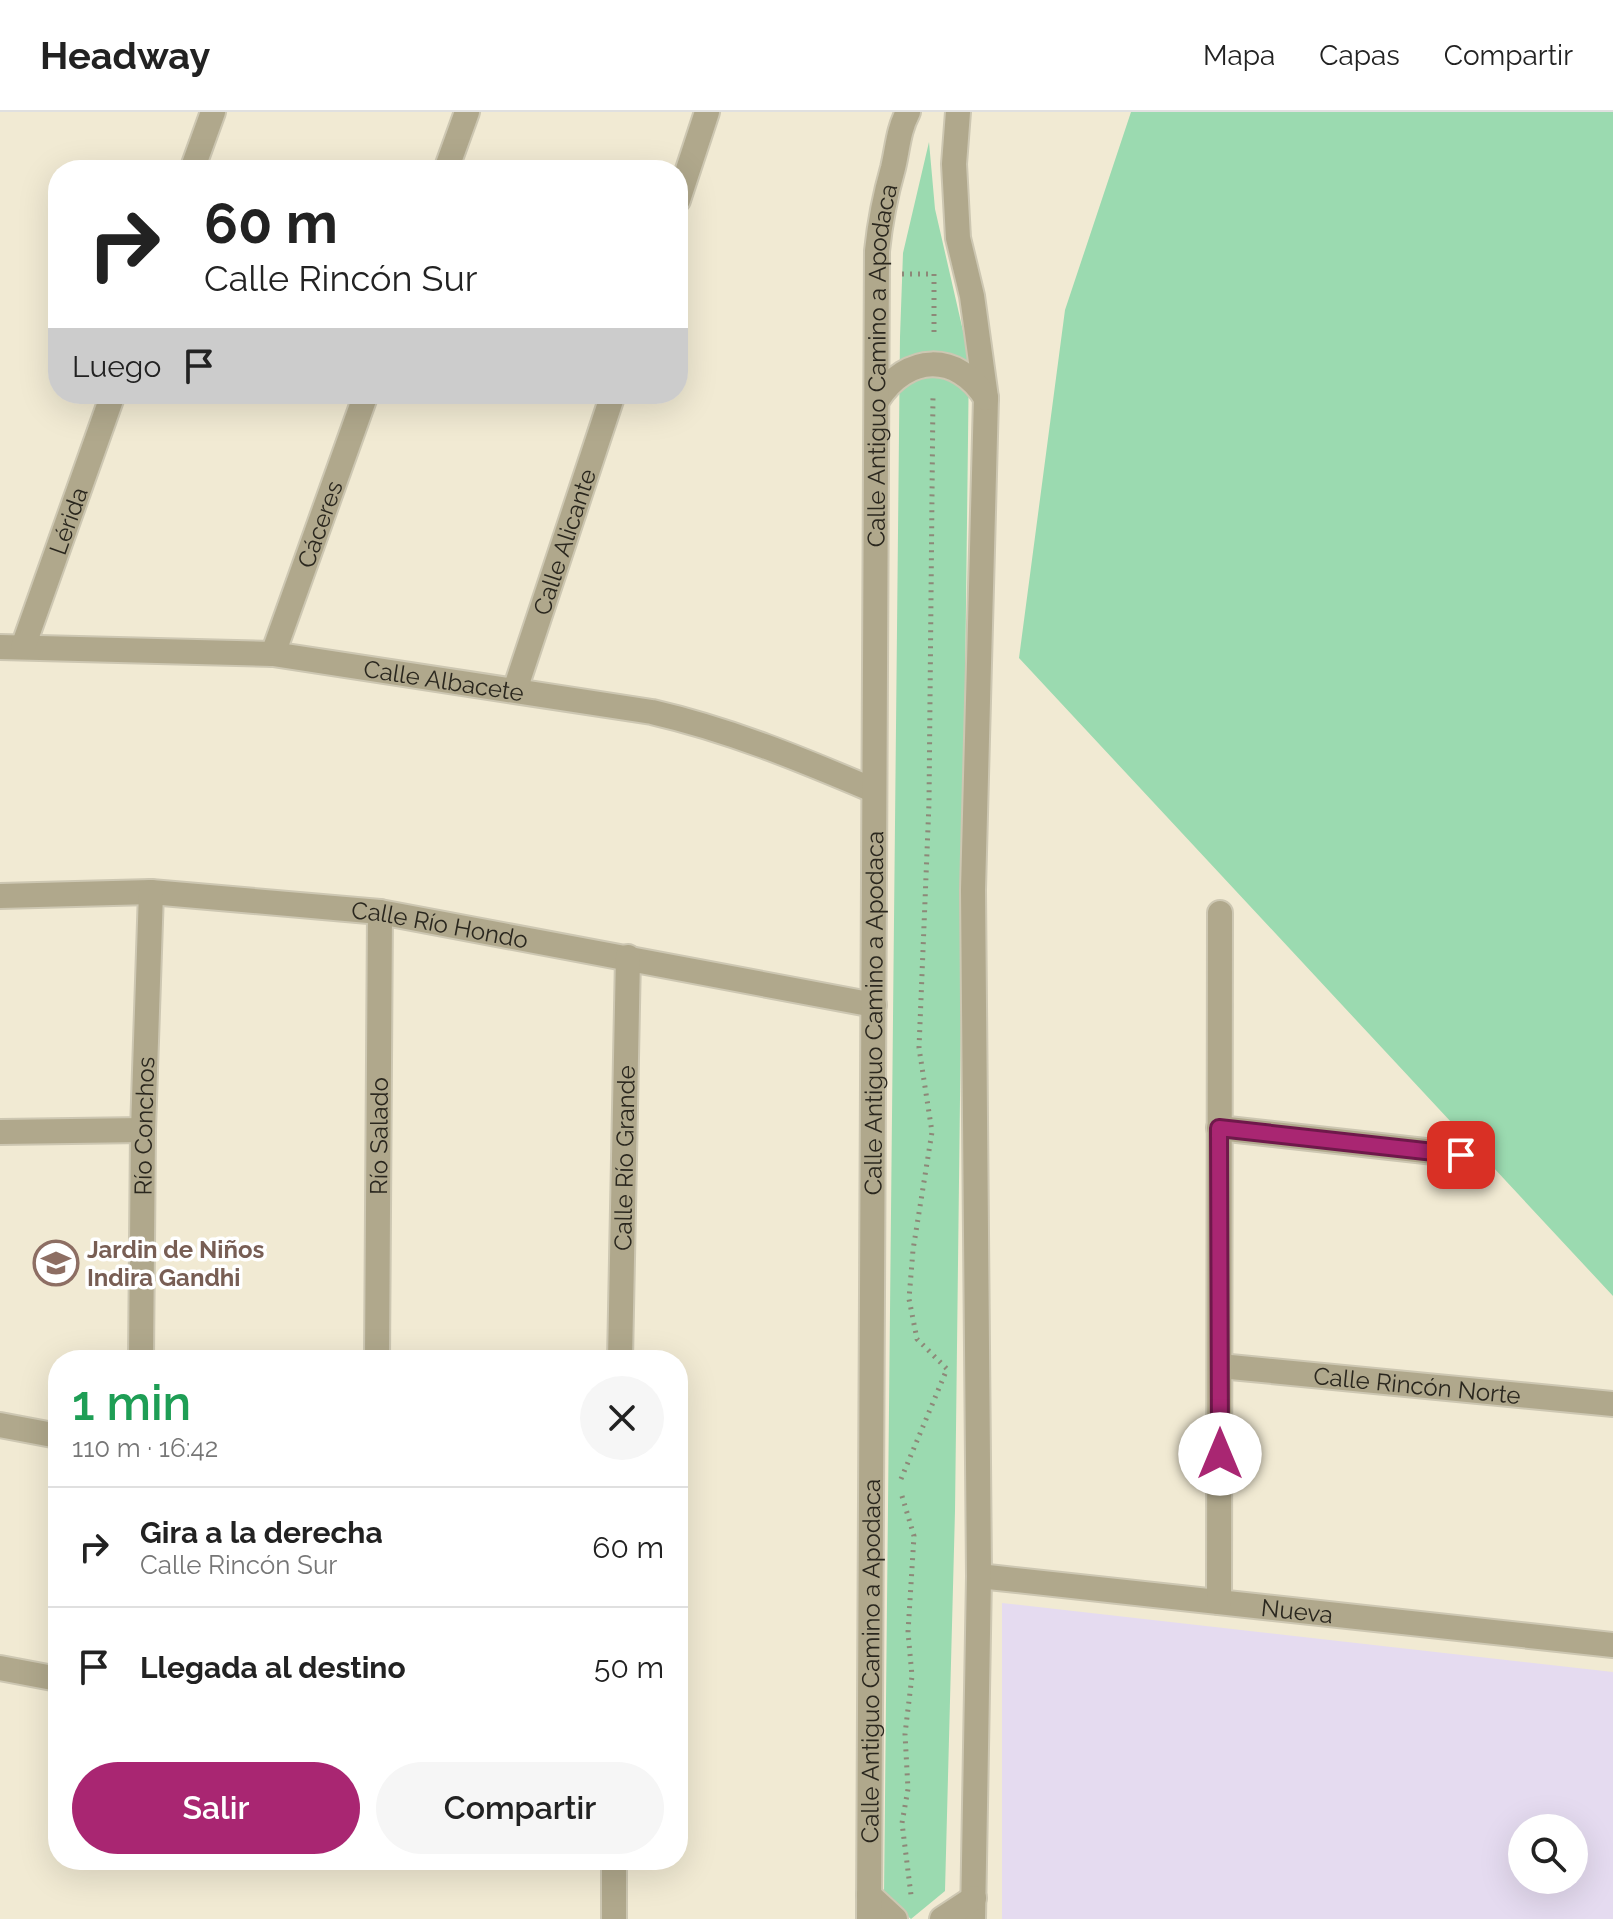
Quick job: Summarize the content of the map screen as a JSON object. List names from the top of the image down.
{
  "streets": {
    "street": [
      "Calle Antiguo Camino a Apodaca",
      "Lérida",
      "Cáceres",
      "Calle Alicante",
      "Calle Albacete",
      "Calle Río Hondo",
      "Río Conchos",
      "Río Salado",
      "Calle Río Grande",
      "Calle Rincón Norte",
      "Nueva"
    ]
  },
  "crossings": [
    ["Calle Antiguo Camino a Apodaca", "Calle Albacete"],
    ["Calle Antiguo Camino a Apodaca", "Calle Río Hondo"],
    ["Lérida", "Calle Albacete"],
    ["Cáceres", "Calle Albacete"],
    ["Calle Alicante", "Calle Albacete"],
    ["Calle Río Hondo", "Río Conchos"],
    ["Calle Río Hondo", "Río Salado"],
    ["Calle Río Hondo", "Calle Río Grande"]
  ],
  "places": {
    "school or university": ["Jardin de Niños Indira Gandhi"]
  },
  "page": {
    "header": "Headway",
    "nav": ["Mapa", "Capas", "Compartir"],
    "turn": ["60 m", "Calle Rincón Sur"],
    "then": "Luego",
    "heading": ["1 min", "110 m · 16:42"],
    "list": [
      {
        "name": "Gira a la derecha",
        "note": "Calle Rincón Sur",
        "value": "60 m"
      },
      {
        "name": "Llegada al destino",
        "value": "50 m"
      }
    ],
    "buttons": ["Salir", "Compartir"]
  }
}
